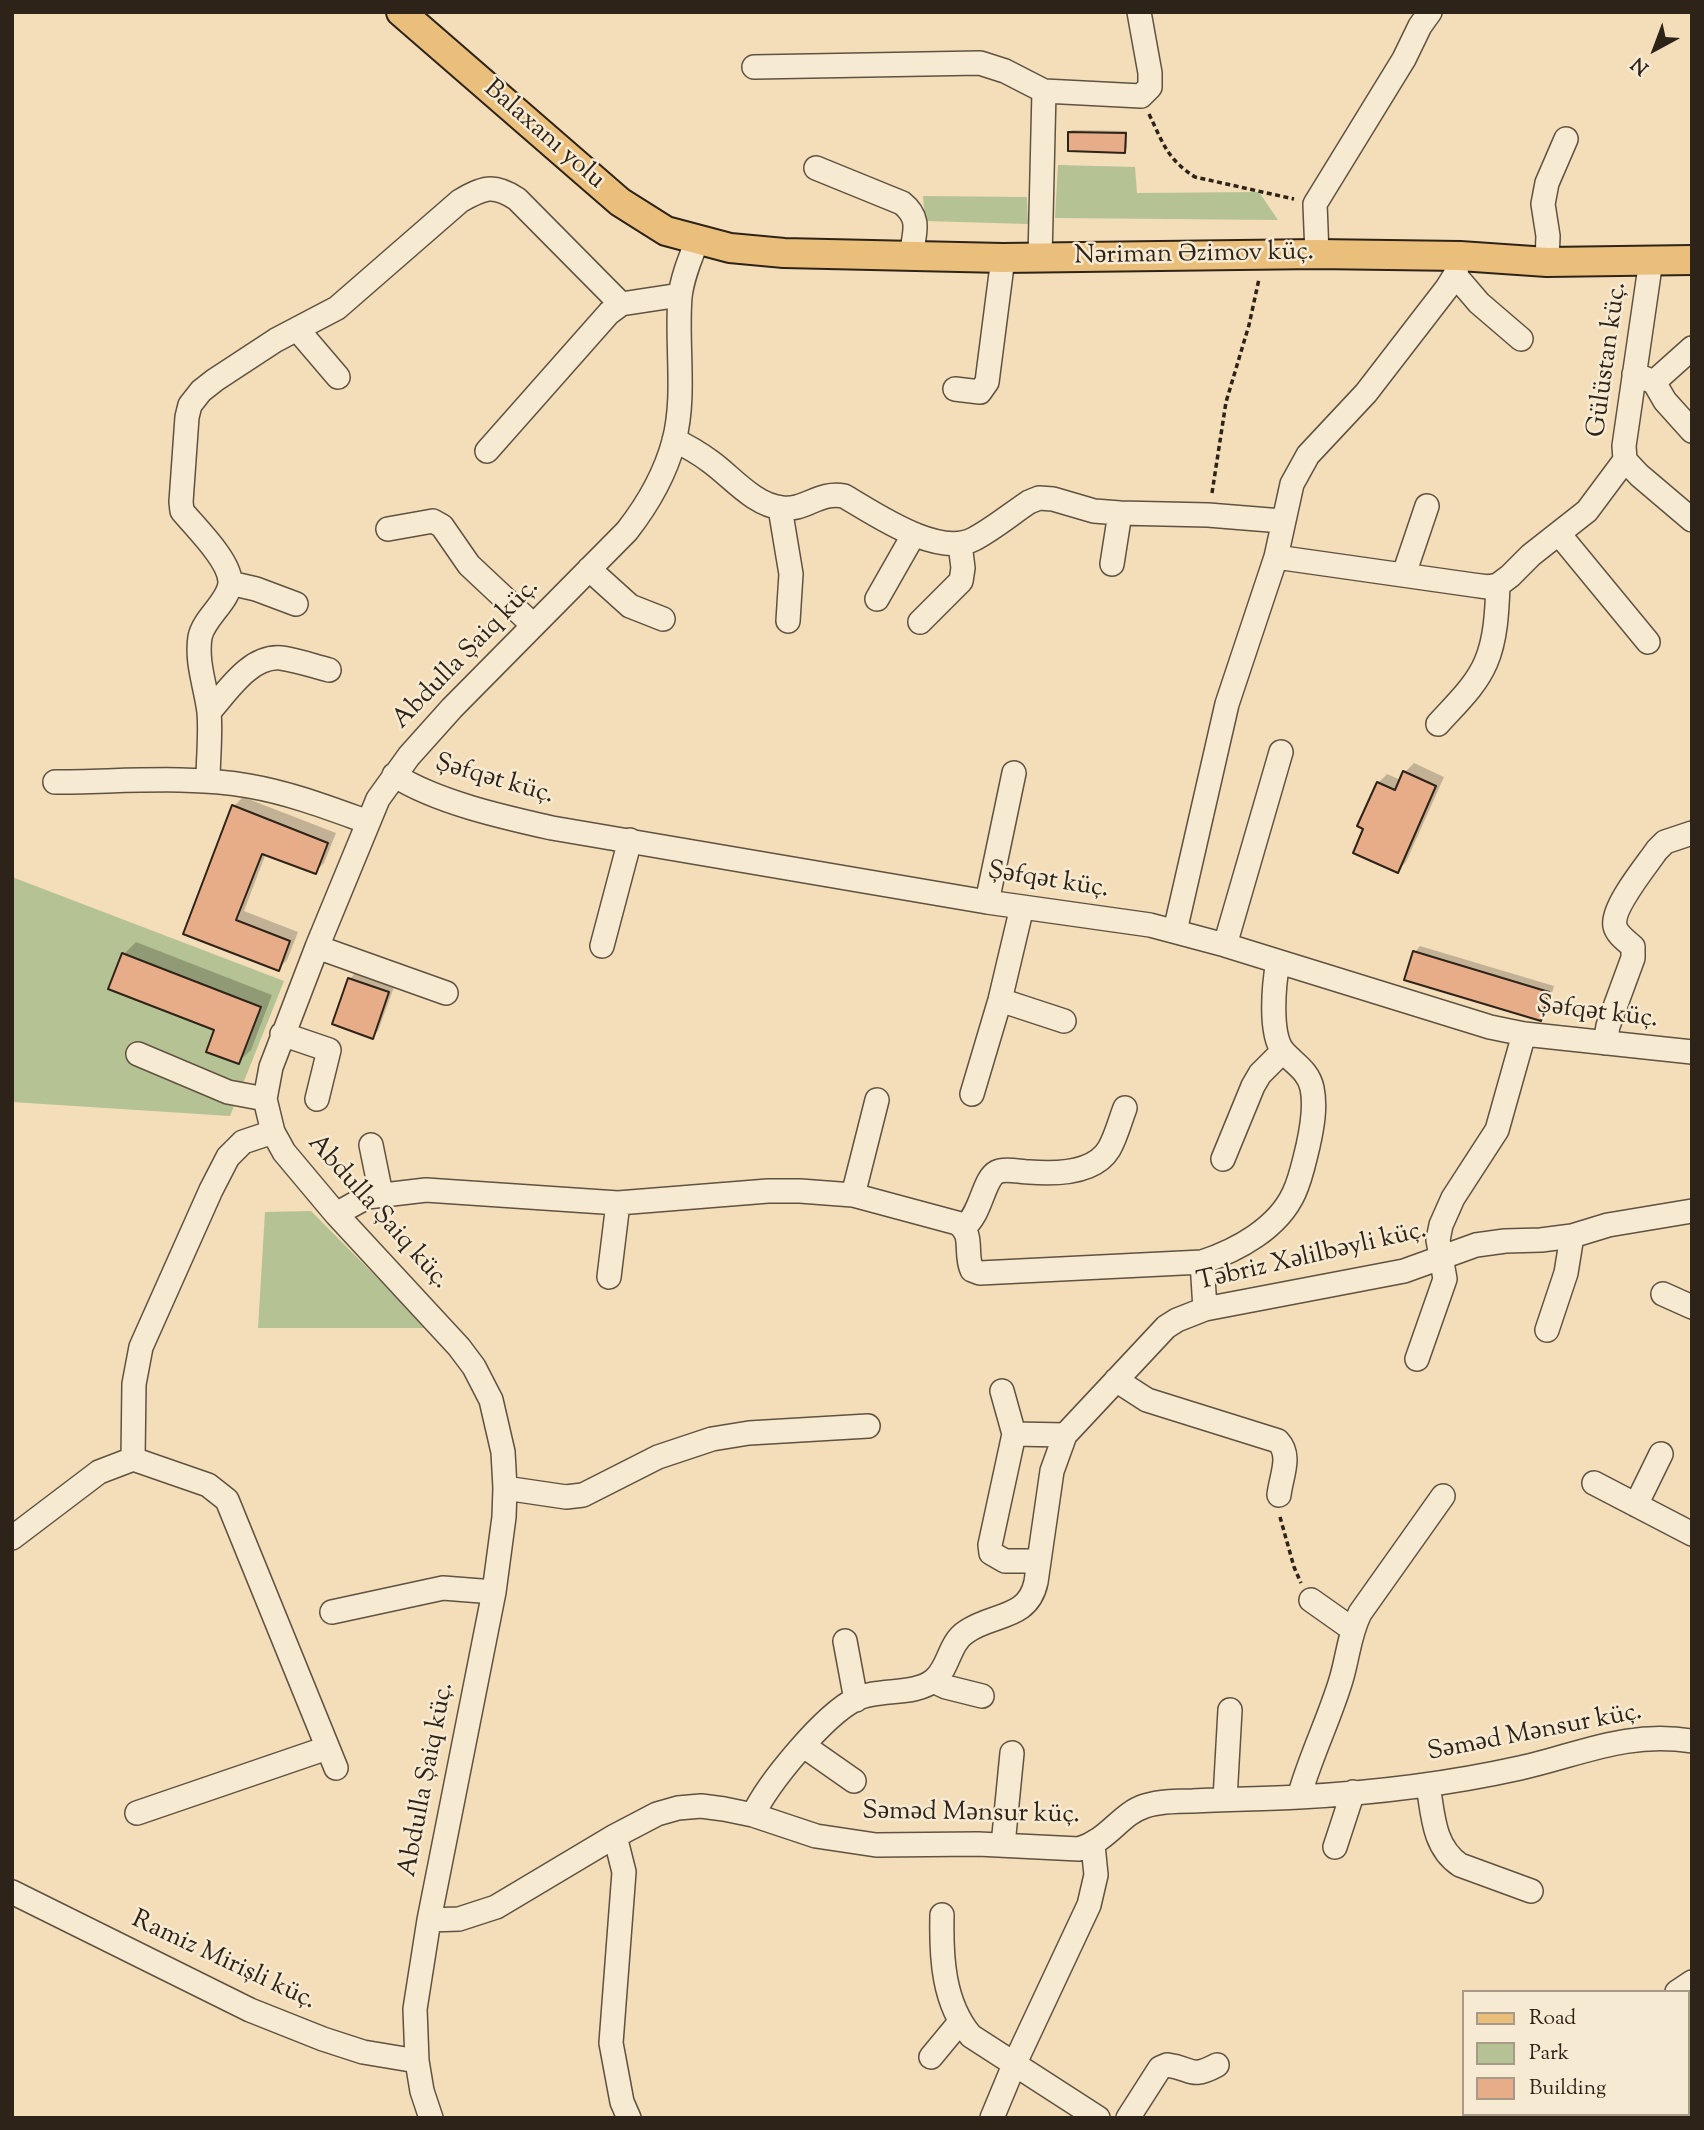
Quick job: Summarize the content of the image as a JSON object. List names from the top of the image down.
{
  "streets": {
    "main road": ["Balaxanı yolu", "Nəriman Əzimov küç."],
    "street": [
      "Gülüstan küç.",
      "Abdulla Şaiq küç.",
      "Şəfqət küç.",
      "Təbriz Xəlilbəyli küç.",
      "Səməd Mənsur küç.",
      "Ramiz Mirişli küç."
    ]
  },
  "crossings": [
    ["Balaxanı yolu", "Nəriman Əzimov küç."],
    ["Balaxanı yolu", "Abdulla Şaiq küç."],
    ["Nəriman Əzimov küç.", "Gülüstan küç."],
    ["Nəriman Əzimov küç.", "Abdulla Şaiq küç."],
    ["Abdulla Şaiq küç.", "Şəfqət küç."],
    ["Abdulla Şaiq küç.", "Səməd Mənsur küç."],
    ["Abdulla Şaiq küç.", "Ramiz Mirişli küç."]
  ],
  "legend": ["Road", "Park", "Building"],
  "north": "bottom left"
}
